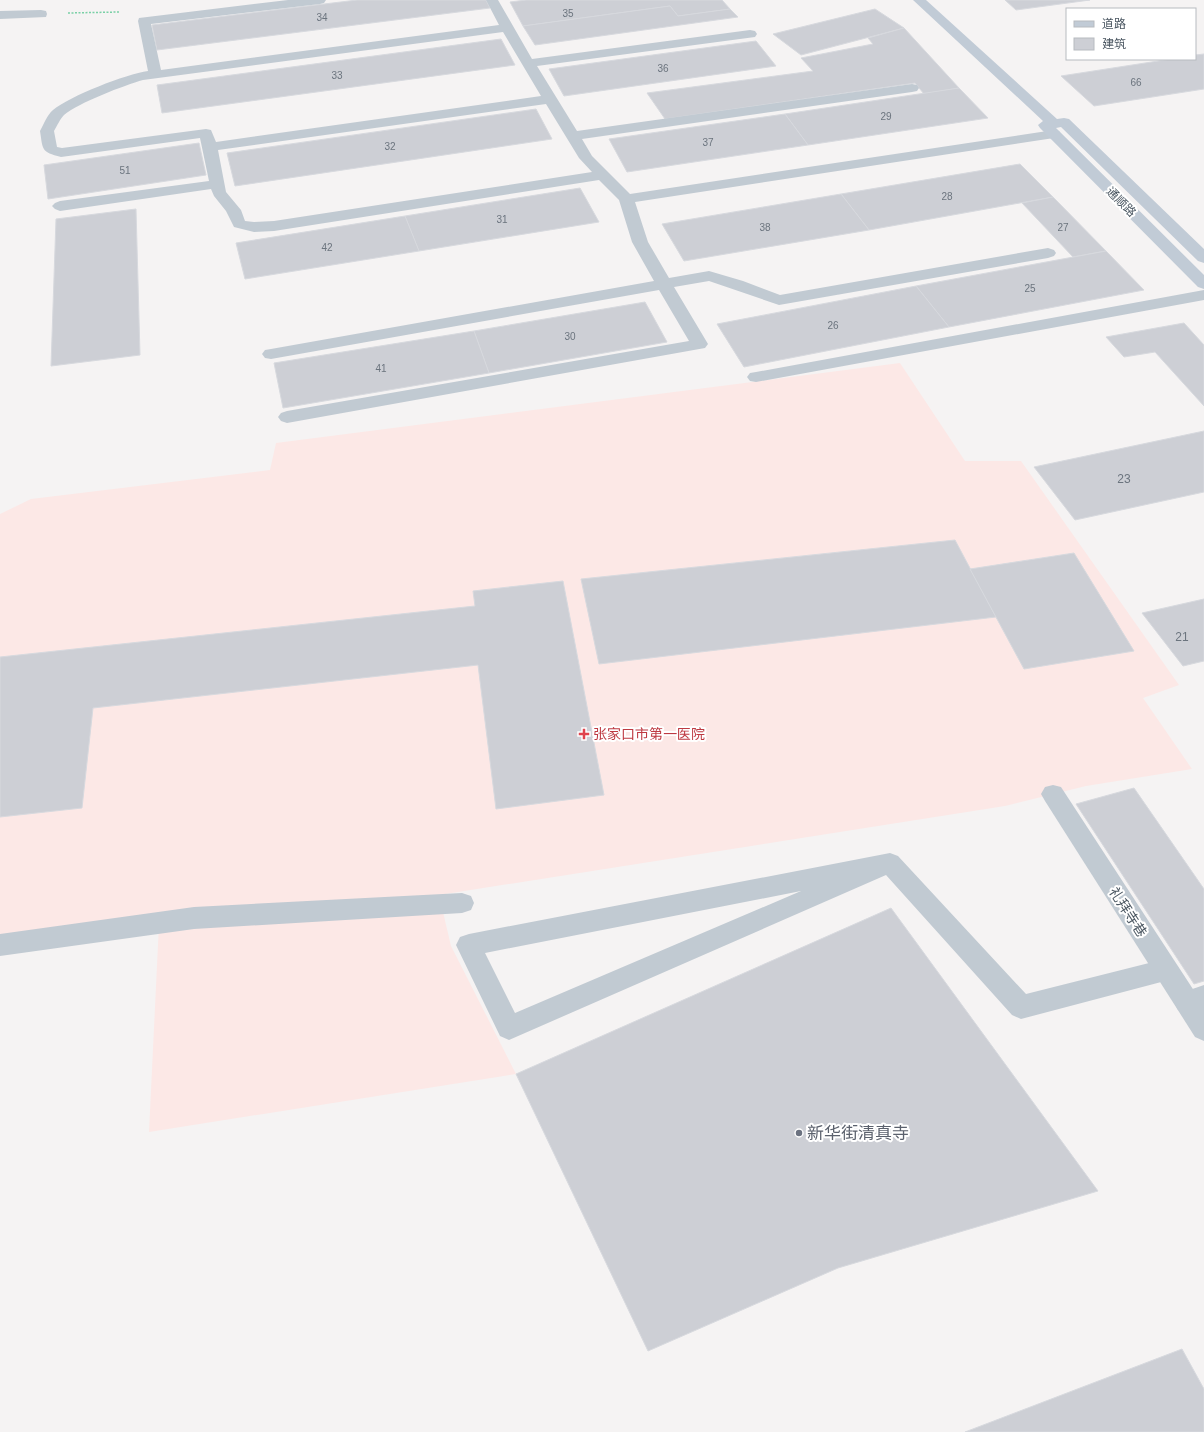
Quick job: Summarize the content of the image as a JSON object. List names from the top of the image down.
{
  "streets": {
    "street": ["通顺路", "礼拜寺巷"]
  },
  "places": {
    "health": ["张家口市第一医院"],
    "other": ["新华街清真寺"]
  },
  "house_numbers": [
    "35",
    "34",
    "36",
    "33",
    "66",
    "29",
    "37",
    "32",
    "51",
    "28",
    "31",
    "38",
    "27",
    "42",
    "25",
    "26",
    "30",
    "41",
    "23",
    "21"
  ],
  "legend": ["道路", "建筑"]
}
